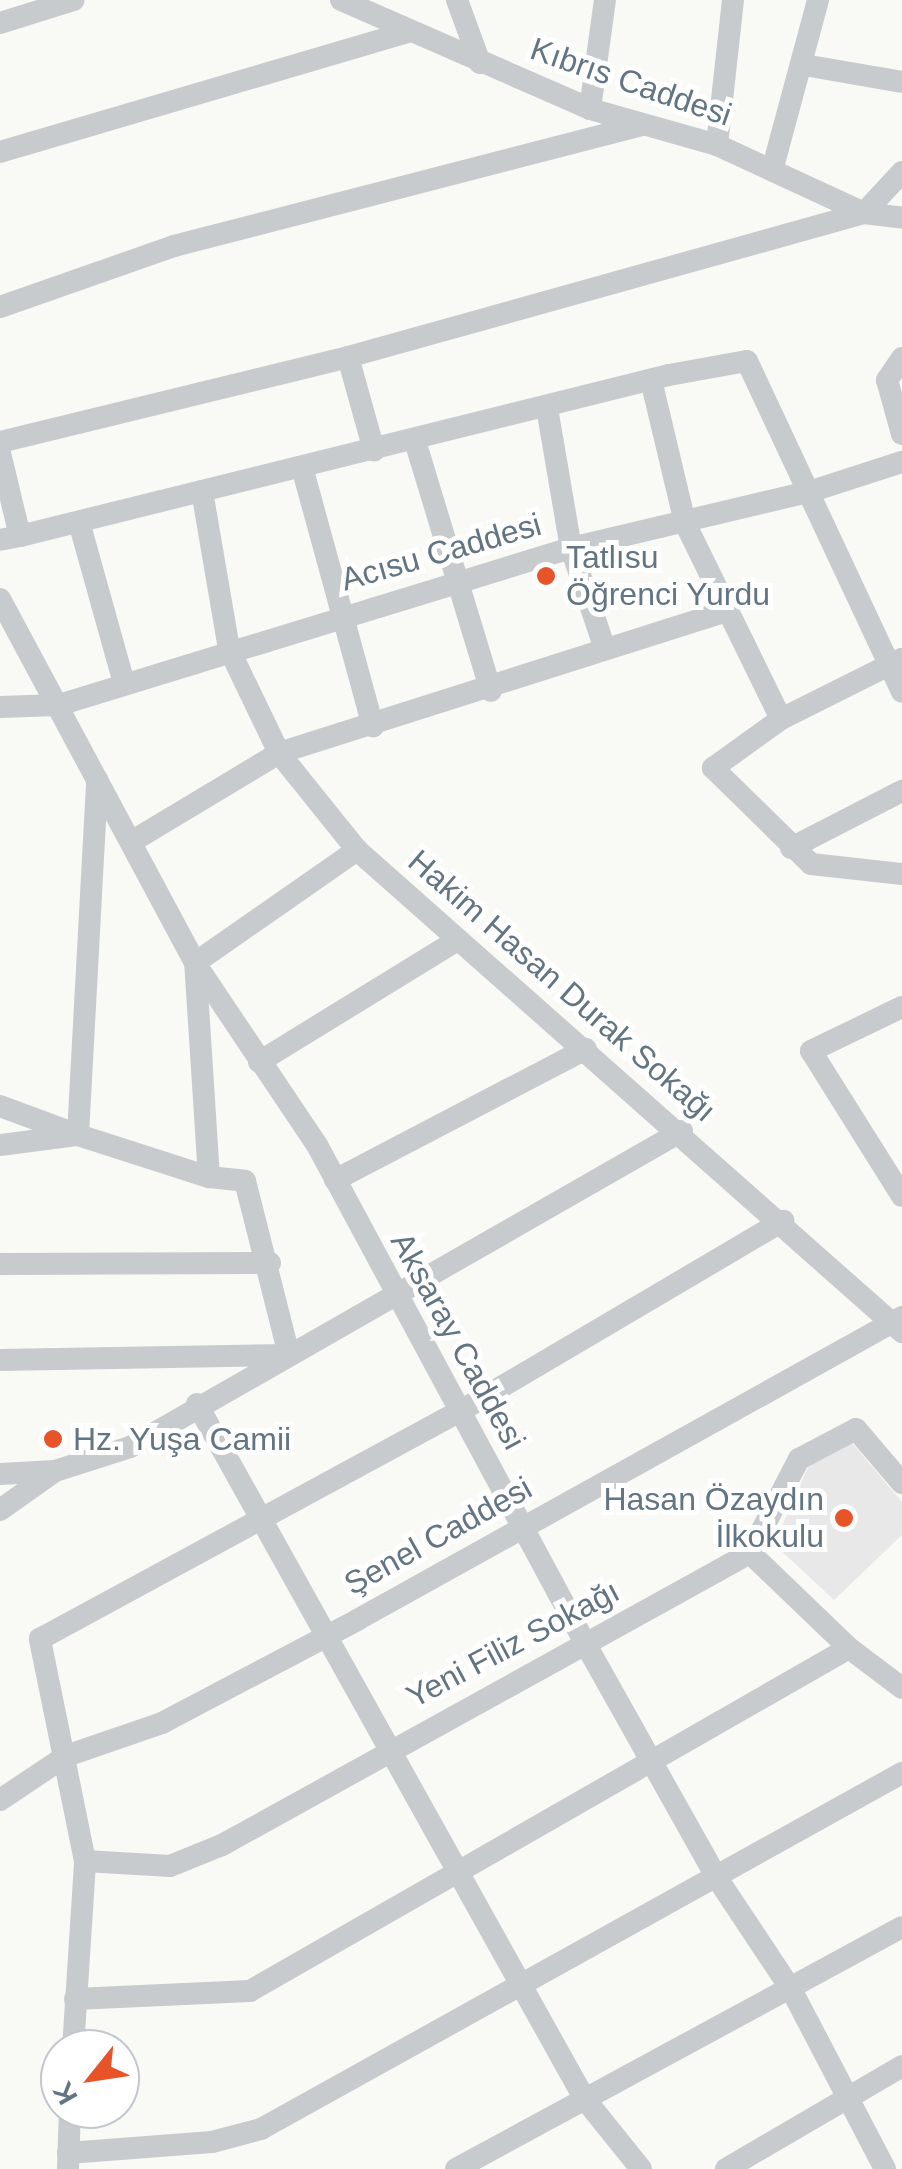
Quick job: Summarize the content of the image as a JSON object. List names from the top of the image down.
{
  "streets": {
    "street": [
      "Kıbrıs Caddesi",
      "Acısu Caddesi",
      "Hakim Hasan Durak Sokağı",
      "Aksaray Caddesi",
      "Şenel Caddesi",
      "Yeni Filiz Sokağı"
    ]
  },
  "crossings": [
    ["Acısu Caddesi", "Hakim Hasan Durak Sokağı"],
    ["Acısu Caddesi", "Aksaray Caddesi"],
    ["Hakim Hasan Durak Sokağı", "Şenel Caddesi"],
    ["Aksaray Caddesi", "Şenel Caddesi"],
    ["Aksaray Caddesi", "Yeni Filiz Sokağı"]
  ],
  "places": ["Tatlısu Öğrenci Yurdu", "Hz. Yuşa Camii", "Hasan Özaydın İlkokulu"],
  "north": "bottom left"
}
